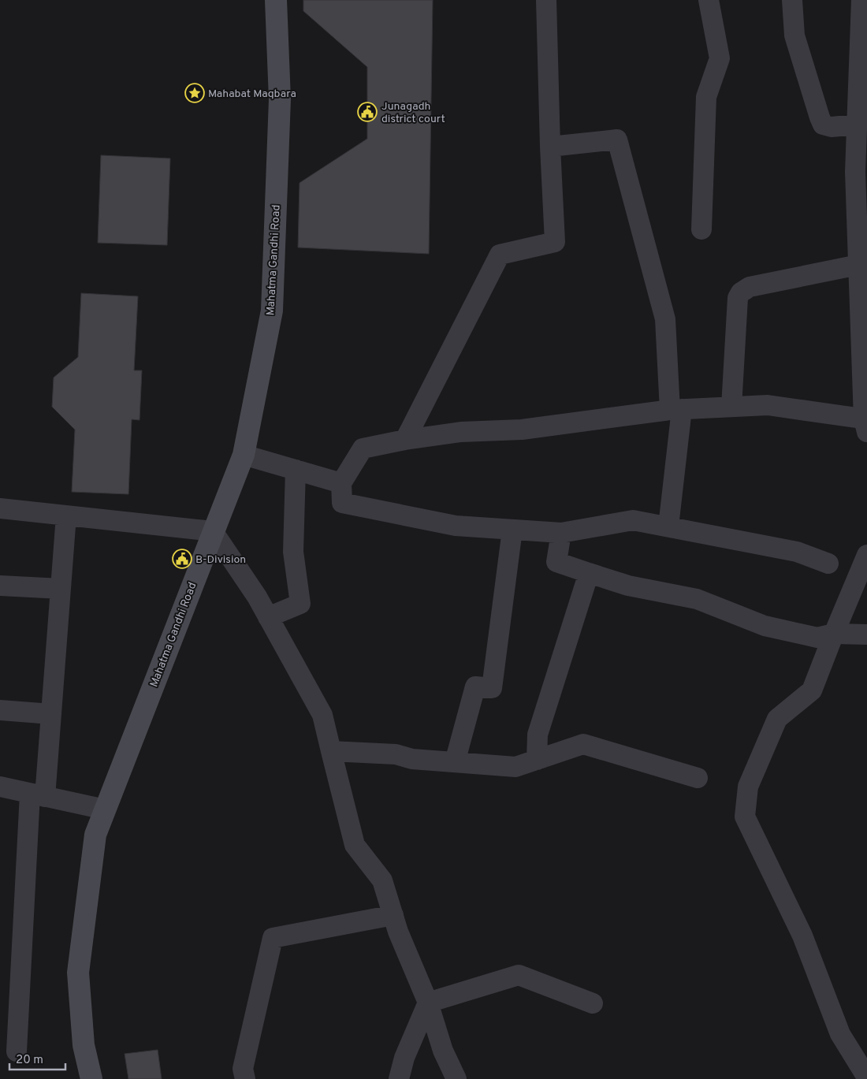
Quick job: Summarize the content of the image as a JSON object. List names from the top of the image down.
{
  "streets": {
    "street": ["Mahatma Gandhi Road"]
  },
  "places": {
    "place": ["Mahabat Maqbara"],
    "public building": ["Junagadh district court", "B-Division"]
  },
  "scale_bar": "20 m"
}
